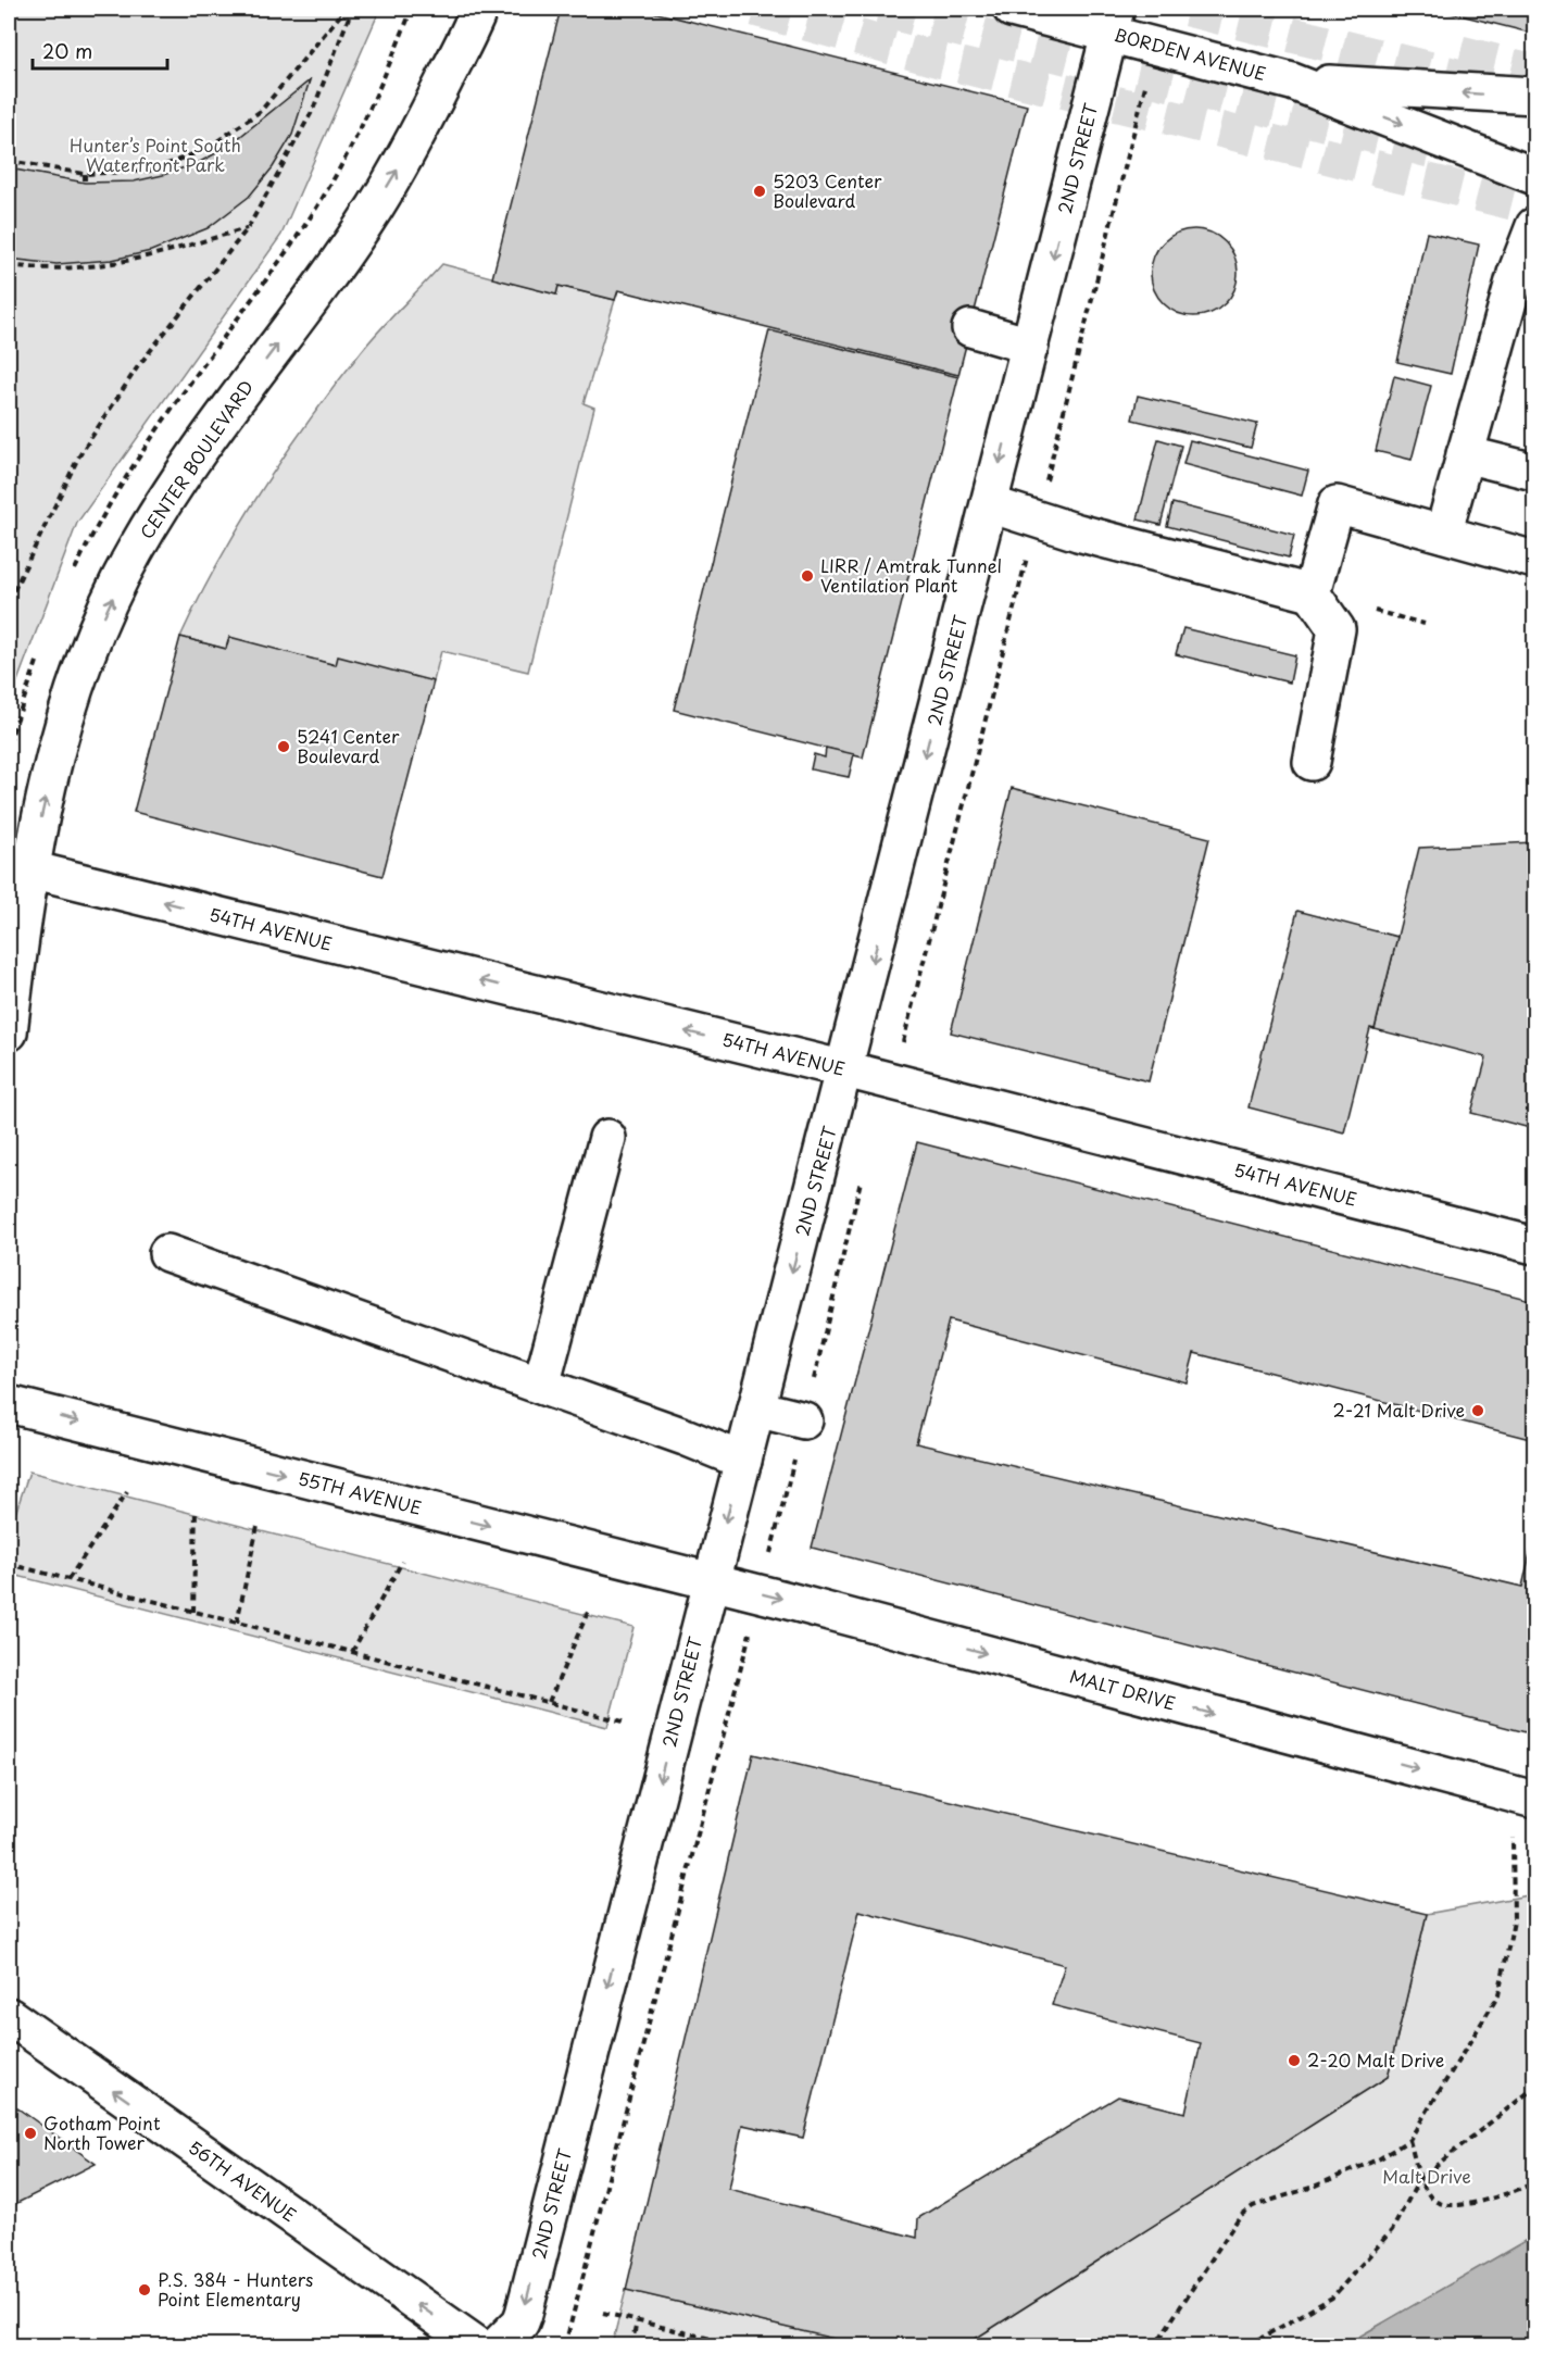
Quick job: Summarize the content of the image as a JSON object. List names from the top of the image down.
{
  "streets": {
    "street": [
      "BORDEN AVENUE",
      "2ND STREET",
      "CENTER BOULEVARD",
      "54TH AVENUE",
      "55TH AVENUE",
      "MALT DRIVE",
      "56TH AVENUE"
    ]
  },
  "crossings": [
    ["BORDEN AVENUE", "2ND STREET"],
    ["2ND STREET", "54TH AVENUE"],
    ["2ND STREET", "55TH AVENUE"],
    ["2ND STREET", "MALT DRIVE"],
    ["CENTER BOULEVARD", "54TH AVENUE"],
    ["55TH AVENUE", "MALT DRIVE"]
  ],
  "one_way": [
    "2ND STREET",
    "CENTER BOULEVARD",
    "54TH AVENUE",
    "MALT DRIVE",
    "56TH AVENUE"
  ],
  "parks": ["Hunter’s Point South Waterfront Park", "Malt Drive"],
  "places": [
    "5203 Center Boulevard",
    "LIRR / Amtrak Tunnel Ventilation Plant",
    "5241 Center Boulevard",
    "2-21 Malt Drive",
    "2-20 Malt Drive",
    "Gotham Point North Tower",
    "P.S. 384 - Hunters Point Elementary"
  ],
  "scale_bar": "20 m"
}
